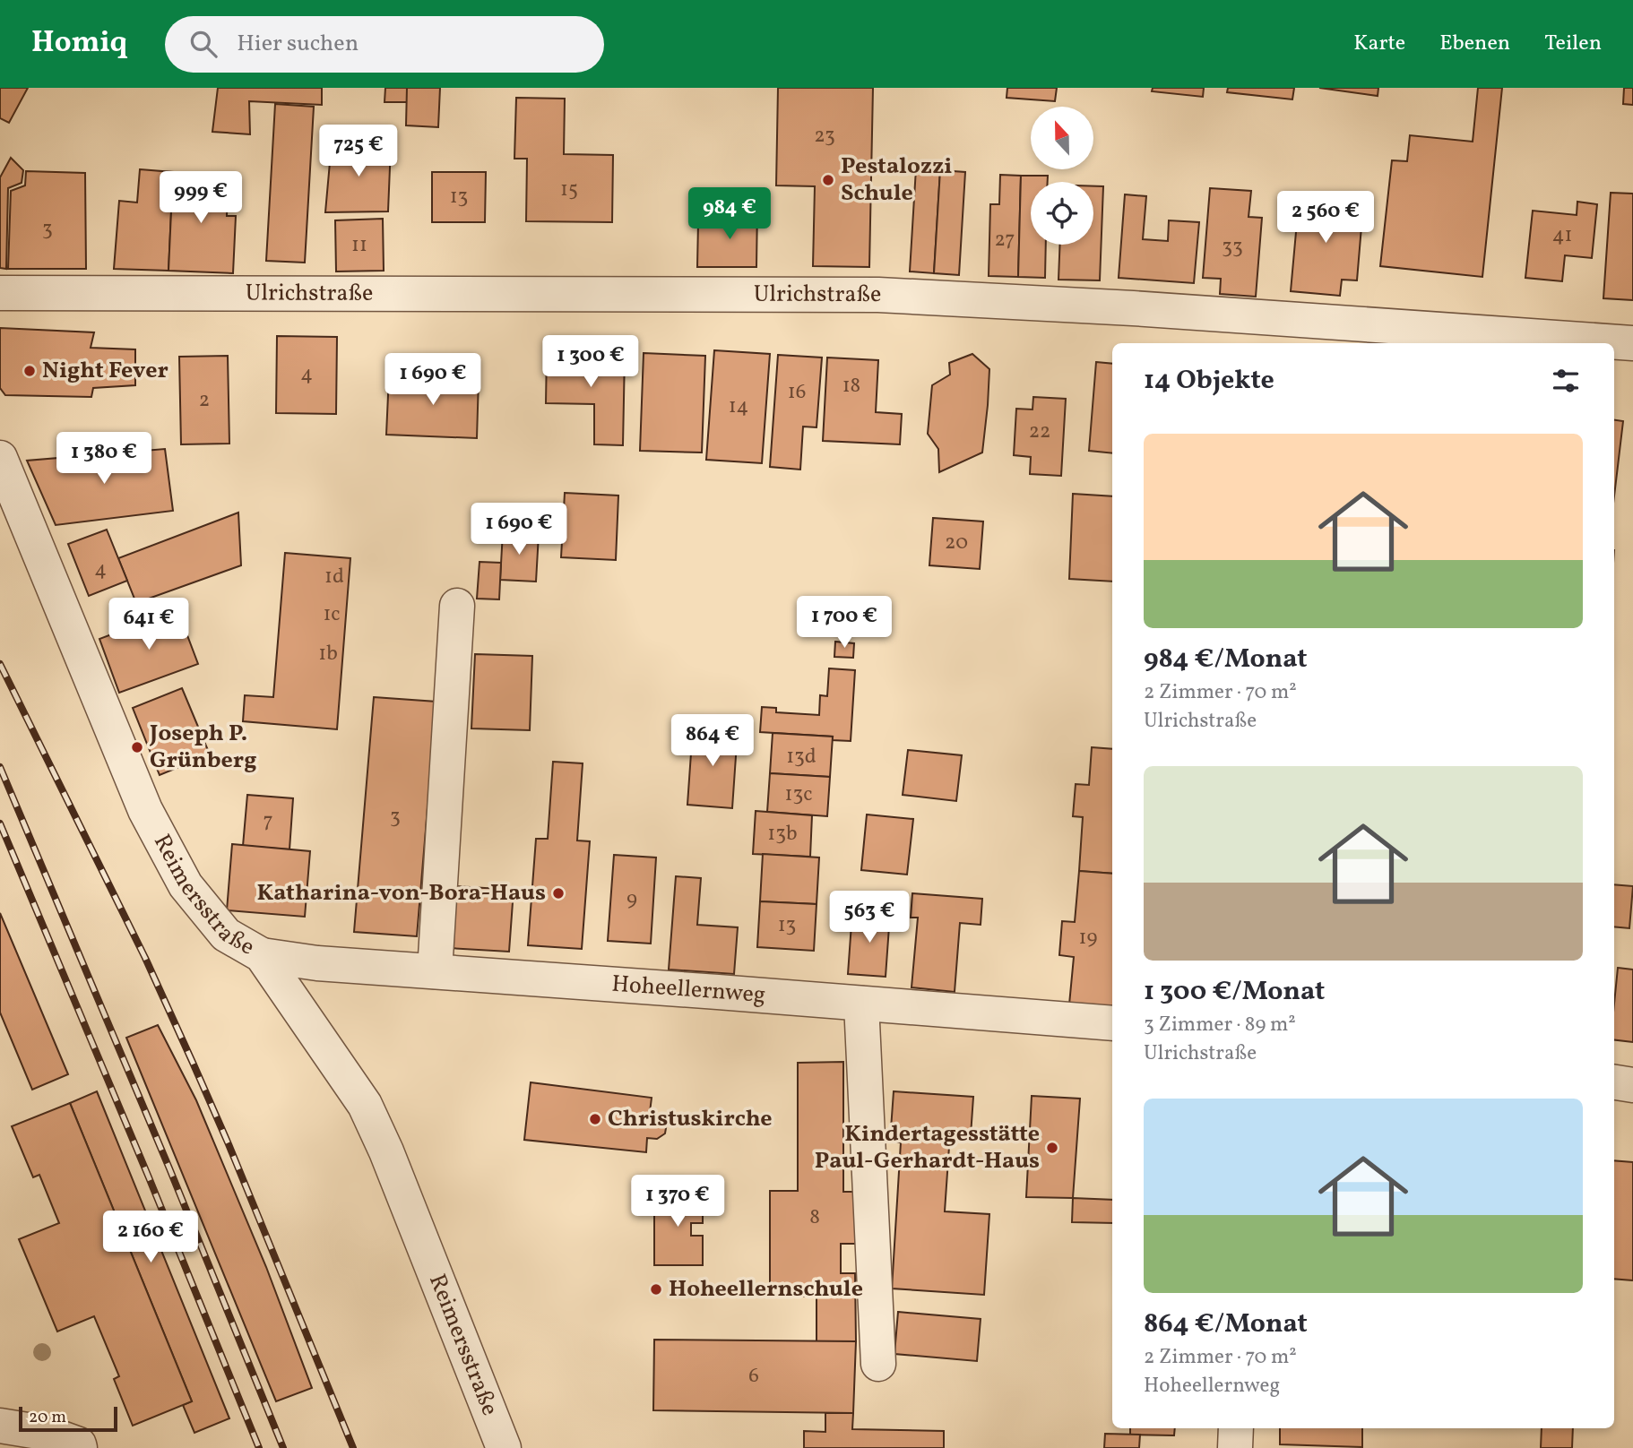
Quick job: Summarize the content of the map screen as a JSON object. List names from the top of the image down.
{
  "streets": {
    "street": ["Ulrichstraße", "Reimersstraße", "Hoheellernweg"]
  },
  "crossings": [
    ["Reimersstraße", "Hoheellernweg"]
  ],
  "places": [
    "Pestalozzi Schule",
    "Night Fever",
    "Joseph P. Grünberg",
    "Katharina-von-Bora-Haus",
    "Christuskirche",
    "Kindertagesstätte Paul-Gerhardt-Haus",
    "Hoheellernschule"
  ],
  "house_numbers": [
    "23",
    "15",
    "13",
    "3",
    "41",
    "27",
    "11",
    "33",
    "4",
    "18",
    "16",
    "2",
    "14",
    "22",
    "20",
    "4",
    "1d",
    "1c",
    "1b",
    "13d",
    "13c",
    "3",
    "7",
    "13b",
    "9",
    "13",
    "19",
    "8",
    "6"
  ],
  "scale_bar": "20 m",
  "north": "top",
  "page": {
    "header": "Homiq",
    "search": "Hier suchen",
    "nav": ["Karte", "Ebenen", "Teilen"],
    "price": [
      "725 €",
      "999 €",
      "984 €",
      "2 560 €",
      "1 300 €",
      "1 690 €",
      "1 380 €",
      "1 690 €",
      "1 700 €",
      "641 €",
      "864 €",
      "563 €",
      "1 370 €",
      "2 160 €"
    ],
    "heading": "14 Objekte",
    "list": [
      {
        "name": "984 €/Monat",
        "note": "2 Zimmer · 70 m² · Ulrichstraße"
      },
      {
        "name": "1 300 €/Monat",
        "note": "3 Zimmer · 89 m² · Ulrichstraße"
      },
      {
        "name": "864 €/Monat",
        "note": "2 Zimmer · 70 m² · Hoheellernweg"
      }
    ],
    "scale": "20 m"
  }
}
